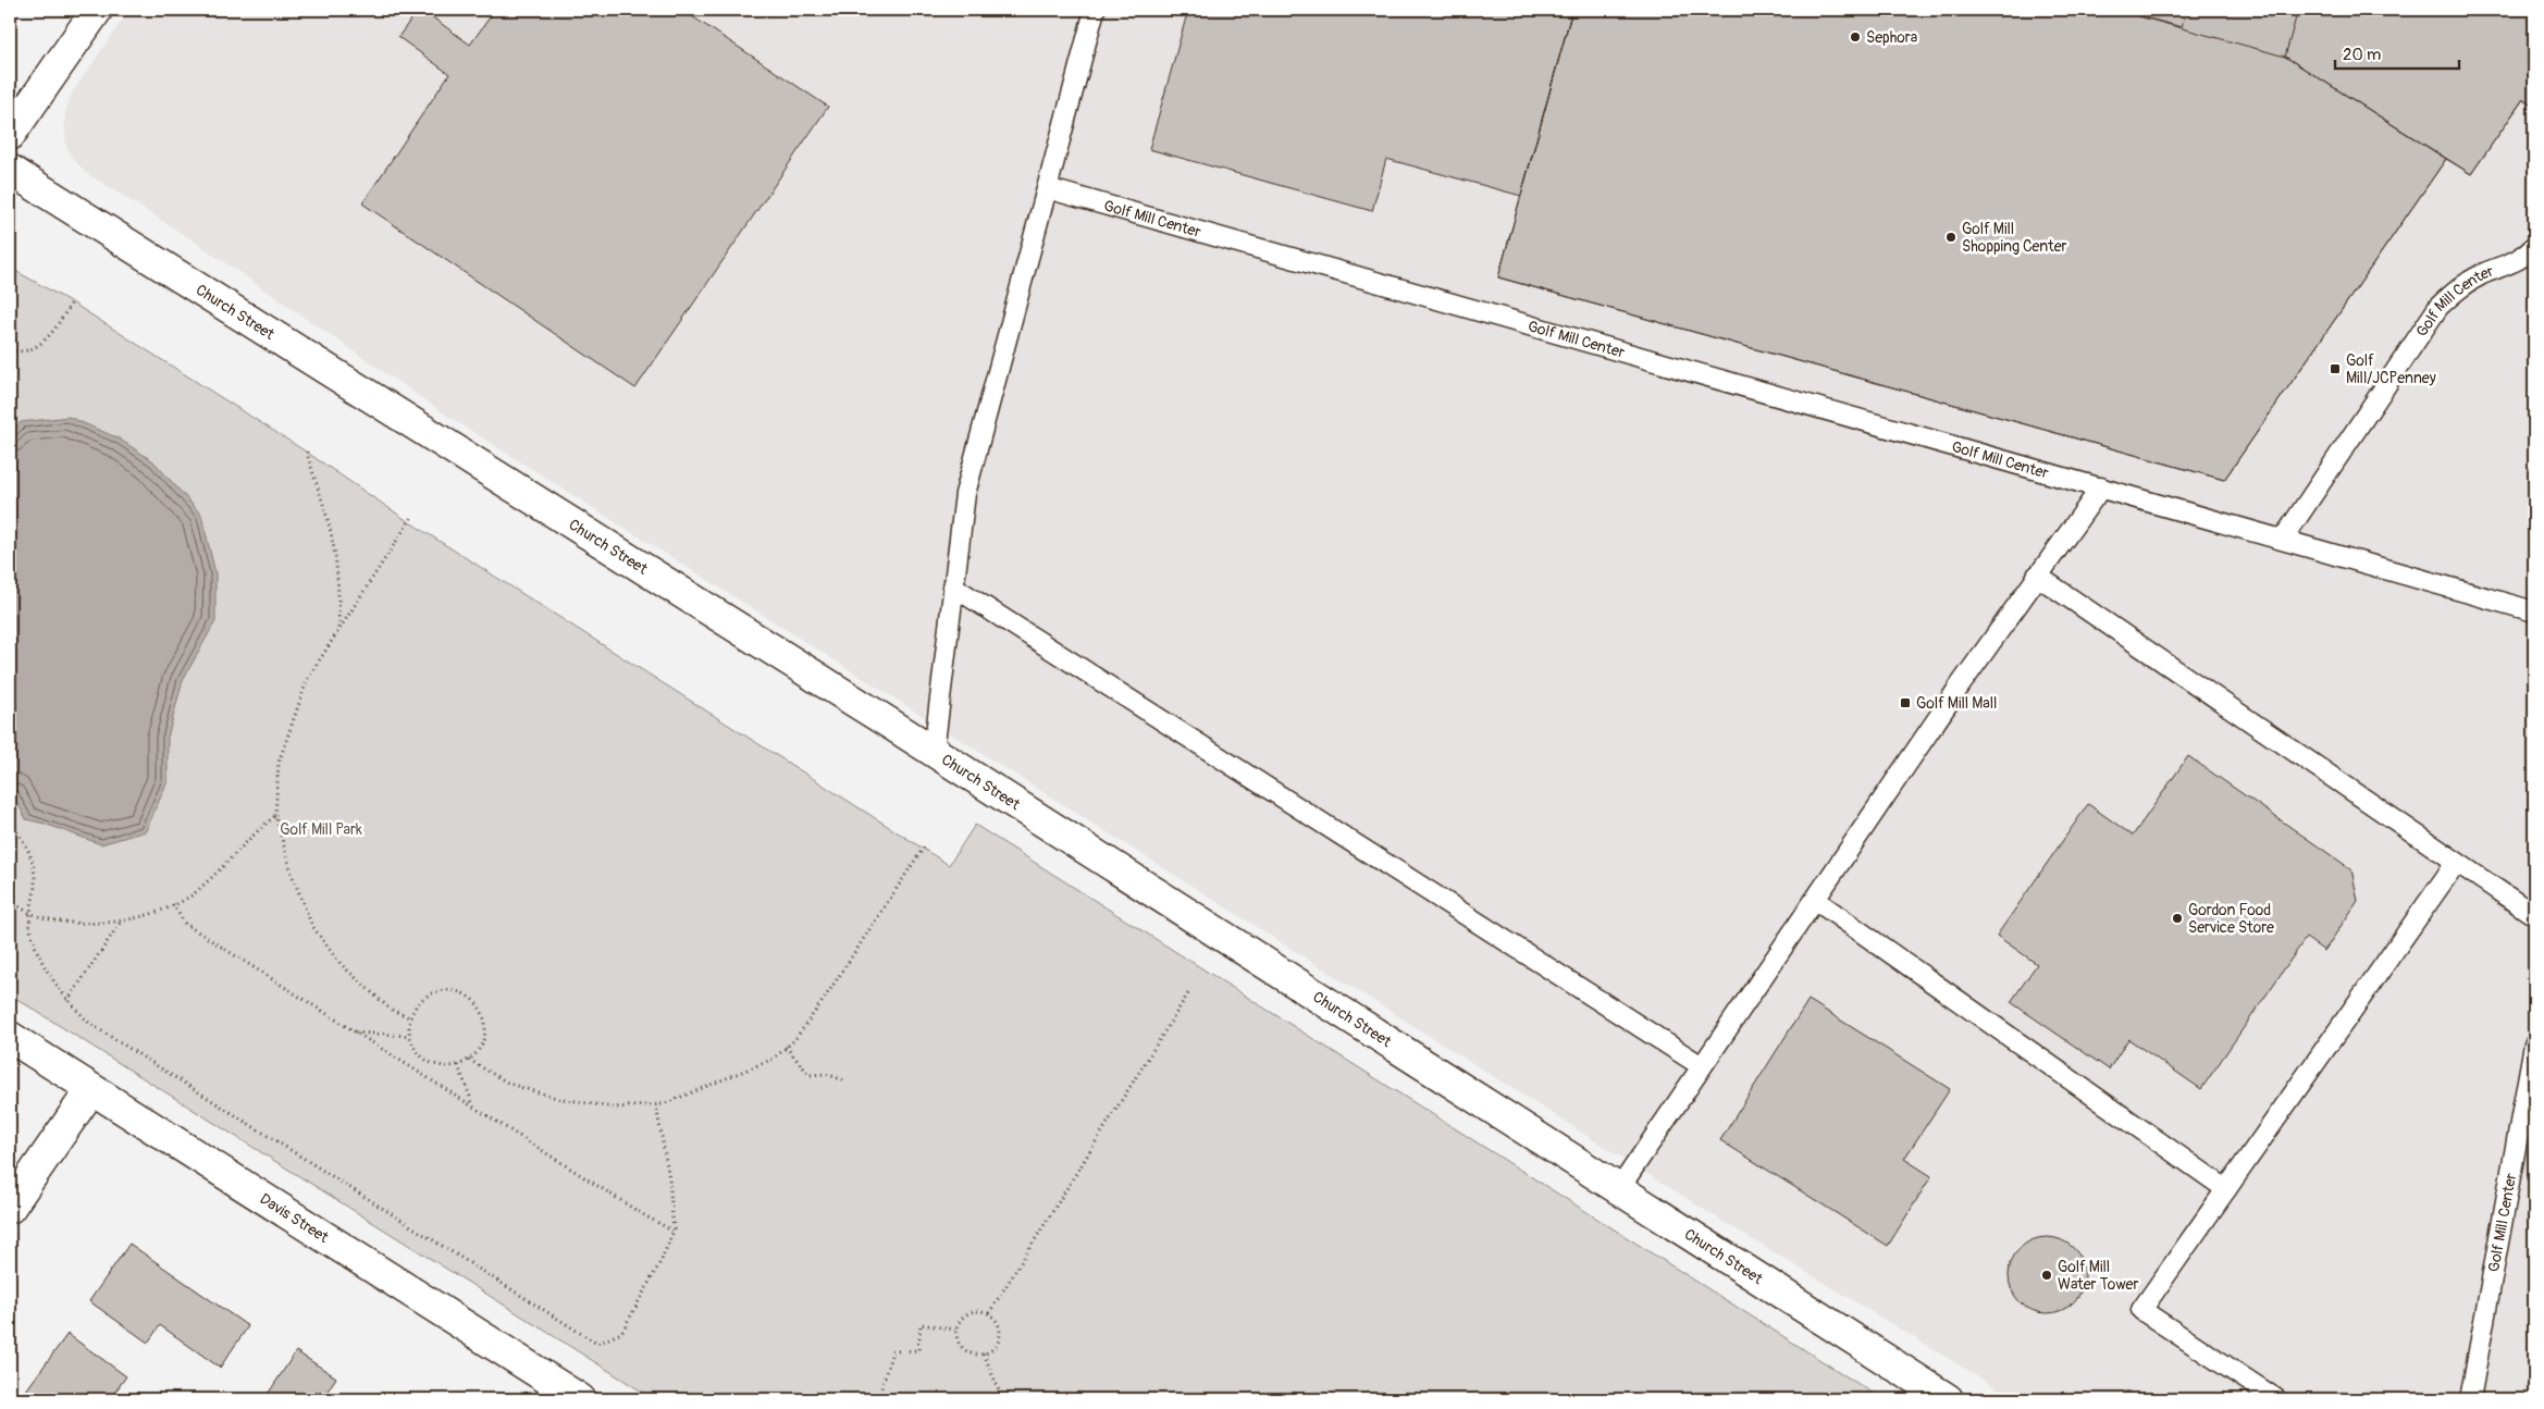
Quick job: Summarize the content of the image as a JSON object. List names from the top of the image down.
{
  "streets": {
    "street": ["Church Street", "Davis Street"],
    "lane": ["Golf Mill Center"]
  },
  "parks": ["Golf Mill Park"],
  "places": {
    "other": [
      "Sephora",
      "Golf Mill Shopping Center",
      "Gordon Food Service Store",
      "Golf Mill Water Tower"
    ],
    "transit": ["Golf Mill/JCPenney", "Golf Mill Mall"]
  },
  "scale_bar": "20 m"
}
